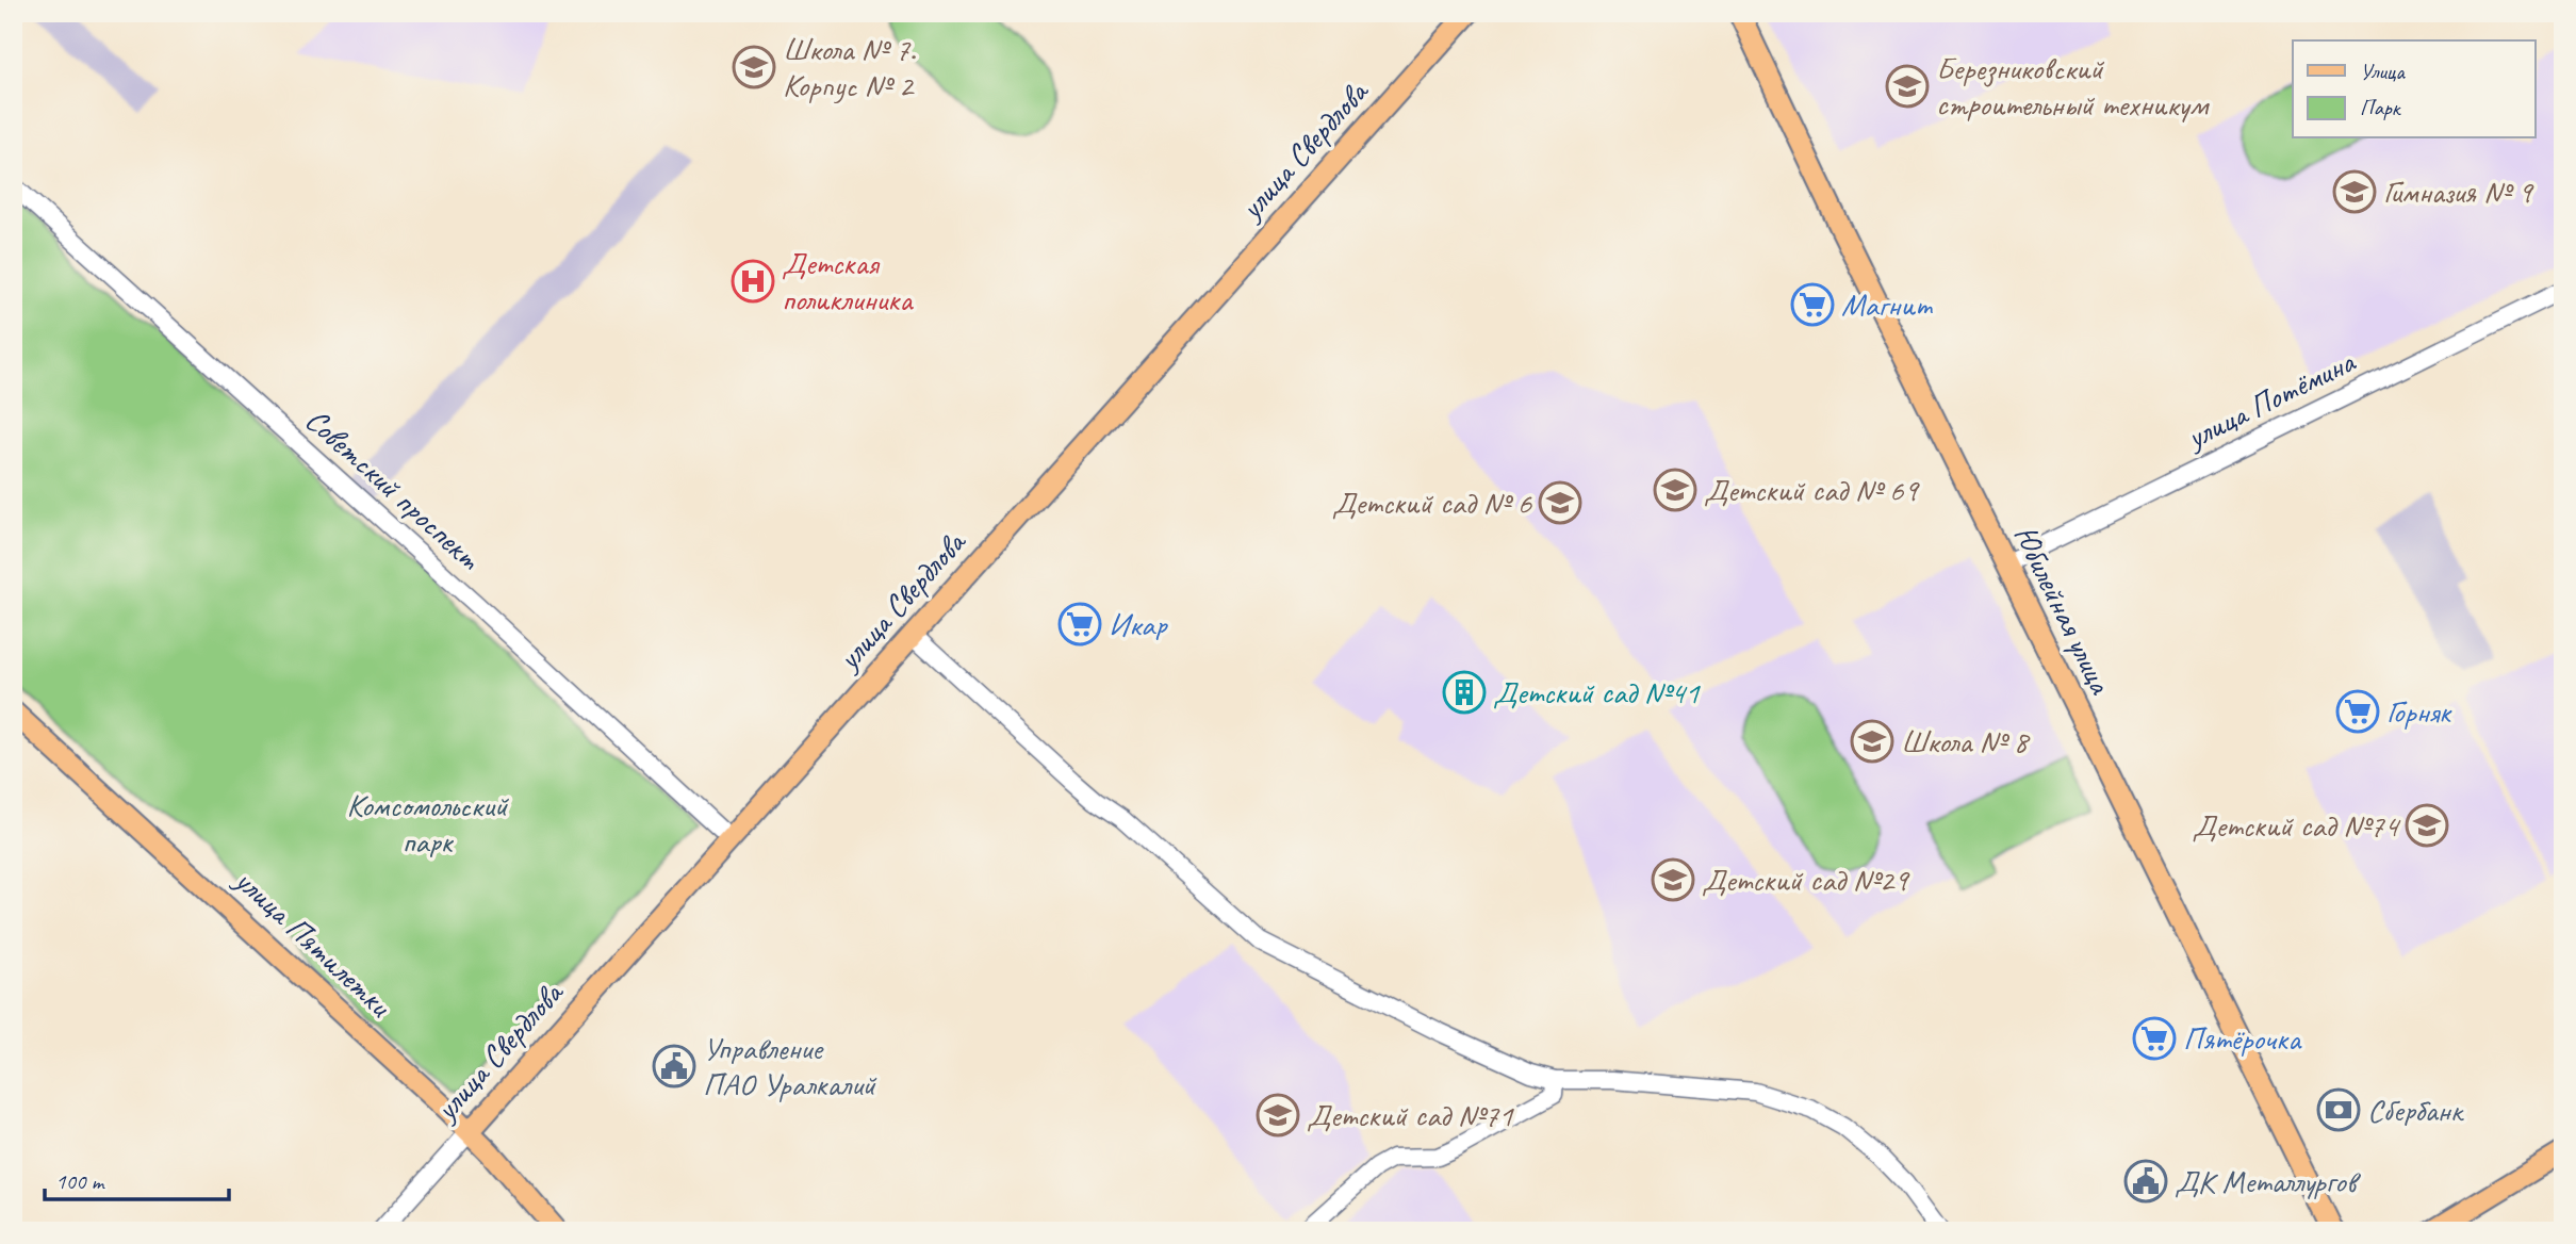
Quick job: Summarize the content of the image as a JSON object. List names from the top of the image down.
{
  "streets": {
    "main road": ["улица Свердлова", "Юбилейная улица", "улица Пятилетки"],
    "street": ["улица Потёмина", "Советский проспект"]
  },
  "crossings": [
    ["улица Свердлова", "Советский проспект"],
    ["улица Свердлова", "улица Пятилетки"],
    ["улица Потёмина", "Юбилейная улица"]
  ],
  "parks": ["Комсомольский парк"],
  "places": {
    "school or university": [
      "Школа № 7. Корпус № 2",
      "Березниковский строительный техникум",
      "Гимназия № 9",
      "Детский сад № 69",
      "Детский сад № 6",
      "Школа № 8",
      "Детский сад №74",
      "Детский сад №29",
      "Детский сад №71"
    ],
    "hospital": ["Детская поликлиника"],
    "supermarket": [
      "Магнит",
      "Икар",
      "Горняк",
      "Пятёрочка"
    ],
    "building": ["Детский сад №41"],
    "public building": ["Управление ПАО Уралкалий", "ДК Металлургов"],
    "bank": ["Сбербанк"]
  },
  "legend": ["Улица", "Парк"],
  "scale_bar": "100 m"
}
